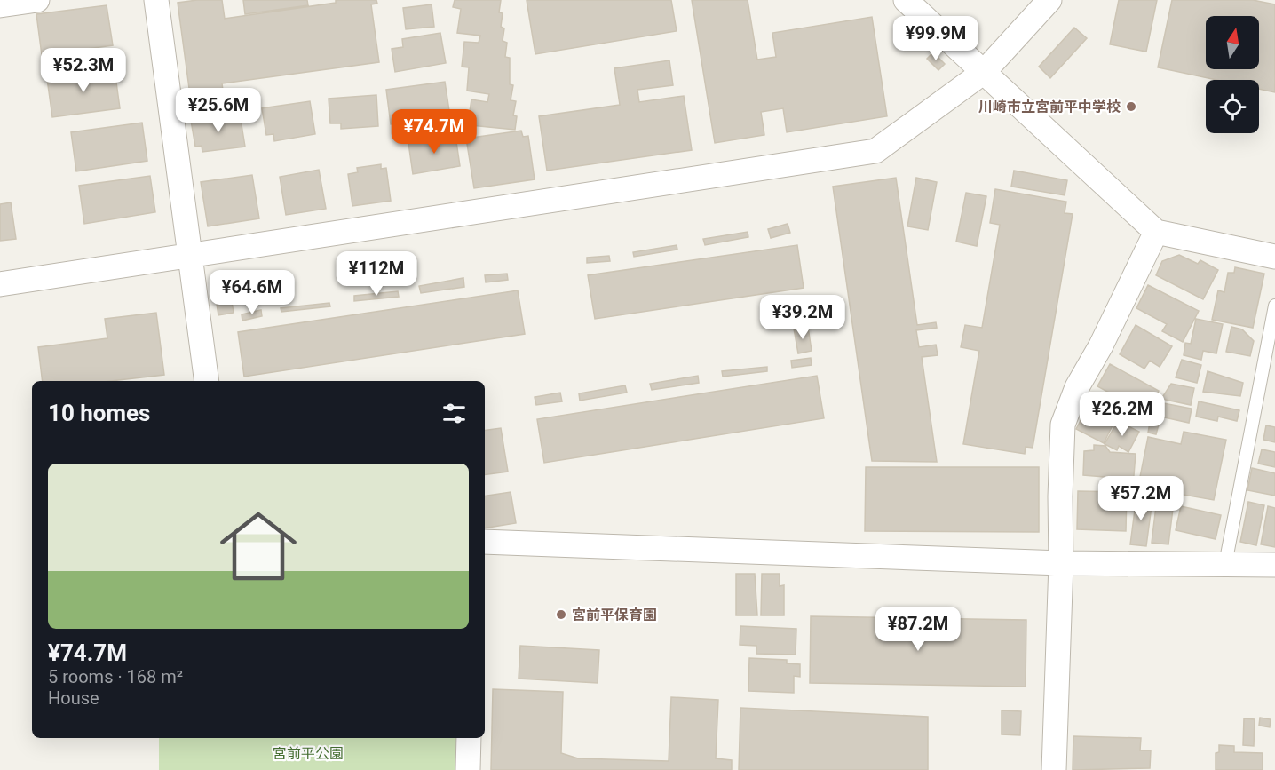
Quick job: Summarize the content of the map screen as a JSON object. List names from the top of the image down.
{
  "parks": ["宮前平公園"],
  "places": ["川崎市立宮前平中学校", "宮前平保育園"],
  "north": "top",
  "page": {
    "price": [
      "¥99.9M",
      "¥52.3M",
      "¥25.6M",
      "¥74.7M",
      "¥112M",
      "¥64.6M",
      "¥39.2M",
      "¥26.2M",
      "¥57.2M",
      "¥87.2M"
    ],
    "heading": "10 homes",
    "list": [
      {
        "name": "¥74.7M",
        "note": "5 rooms · 168 m² · House"
      }
    ]
  }
}
